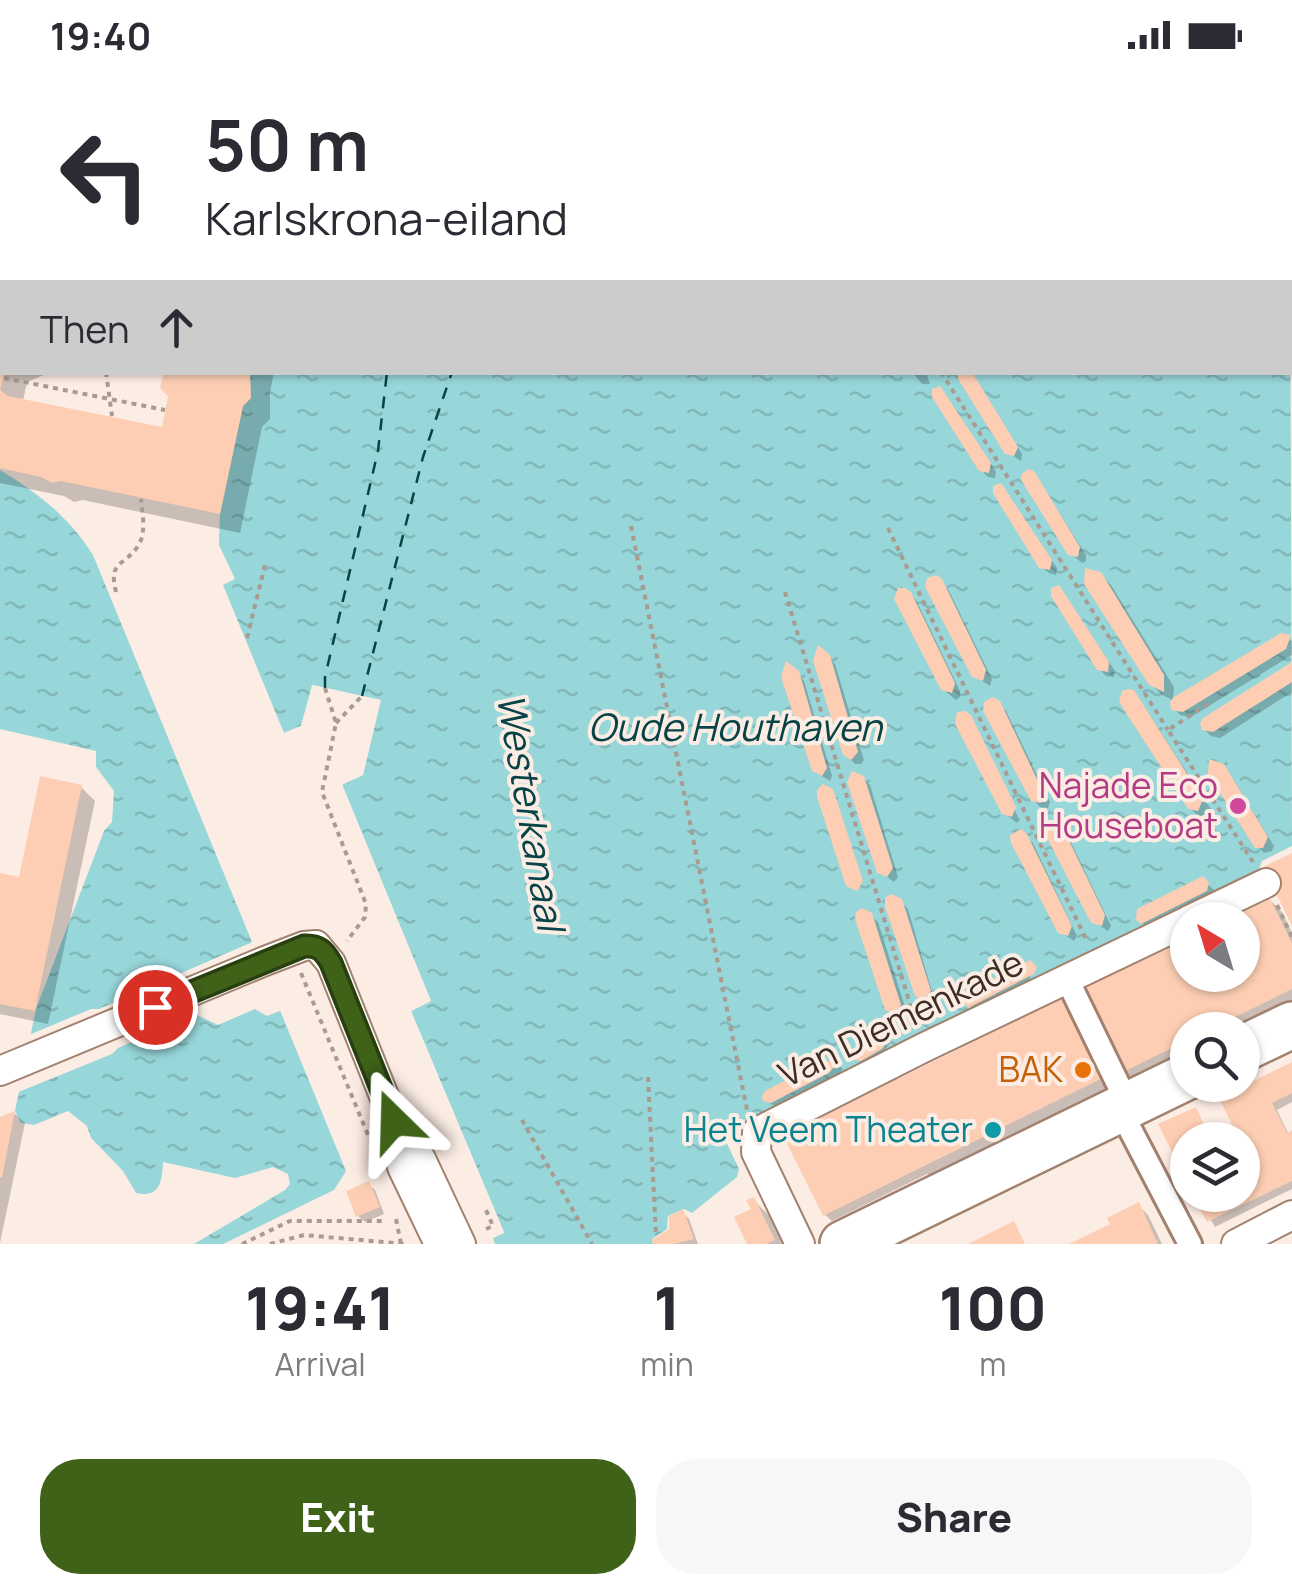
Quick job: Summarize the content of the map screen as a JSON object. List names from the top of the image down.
{
  "streets": {
    "street": ["Van Diemenkade"]
  },
  "water": ["Oude Houthaven", "Westerkanaal"],
  "places": ["Najade Eco Houseboat", "BAK", "Het Veem Theater"],
  "north": "top left",
  "page": {
    "status": "19:40",
    "turn": ["50 m", "Karlskrona-eiland"],
    "then": "Then",
    "eta": [
      "19:41",
      "Arrival",
      "1",
      "min",
      "100",
      "m"
    ],
    "buttons": ["Exit", "Share"]
  }
}
